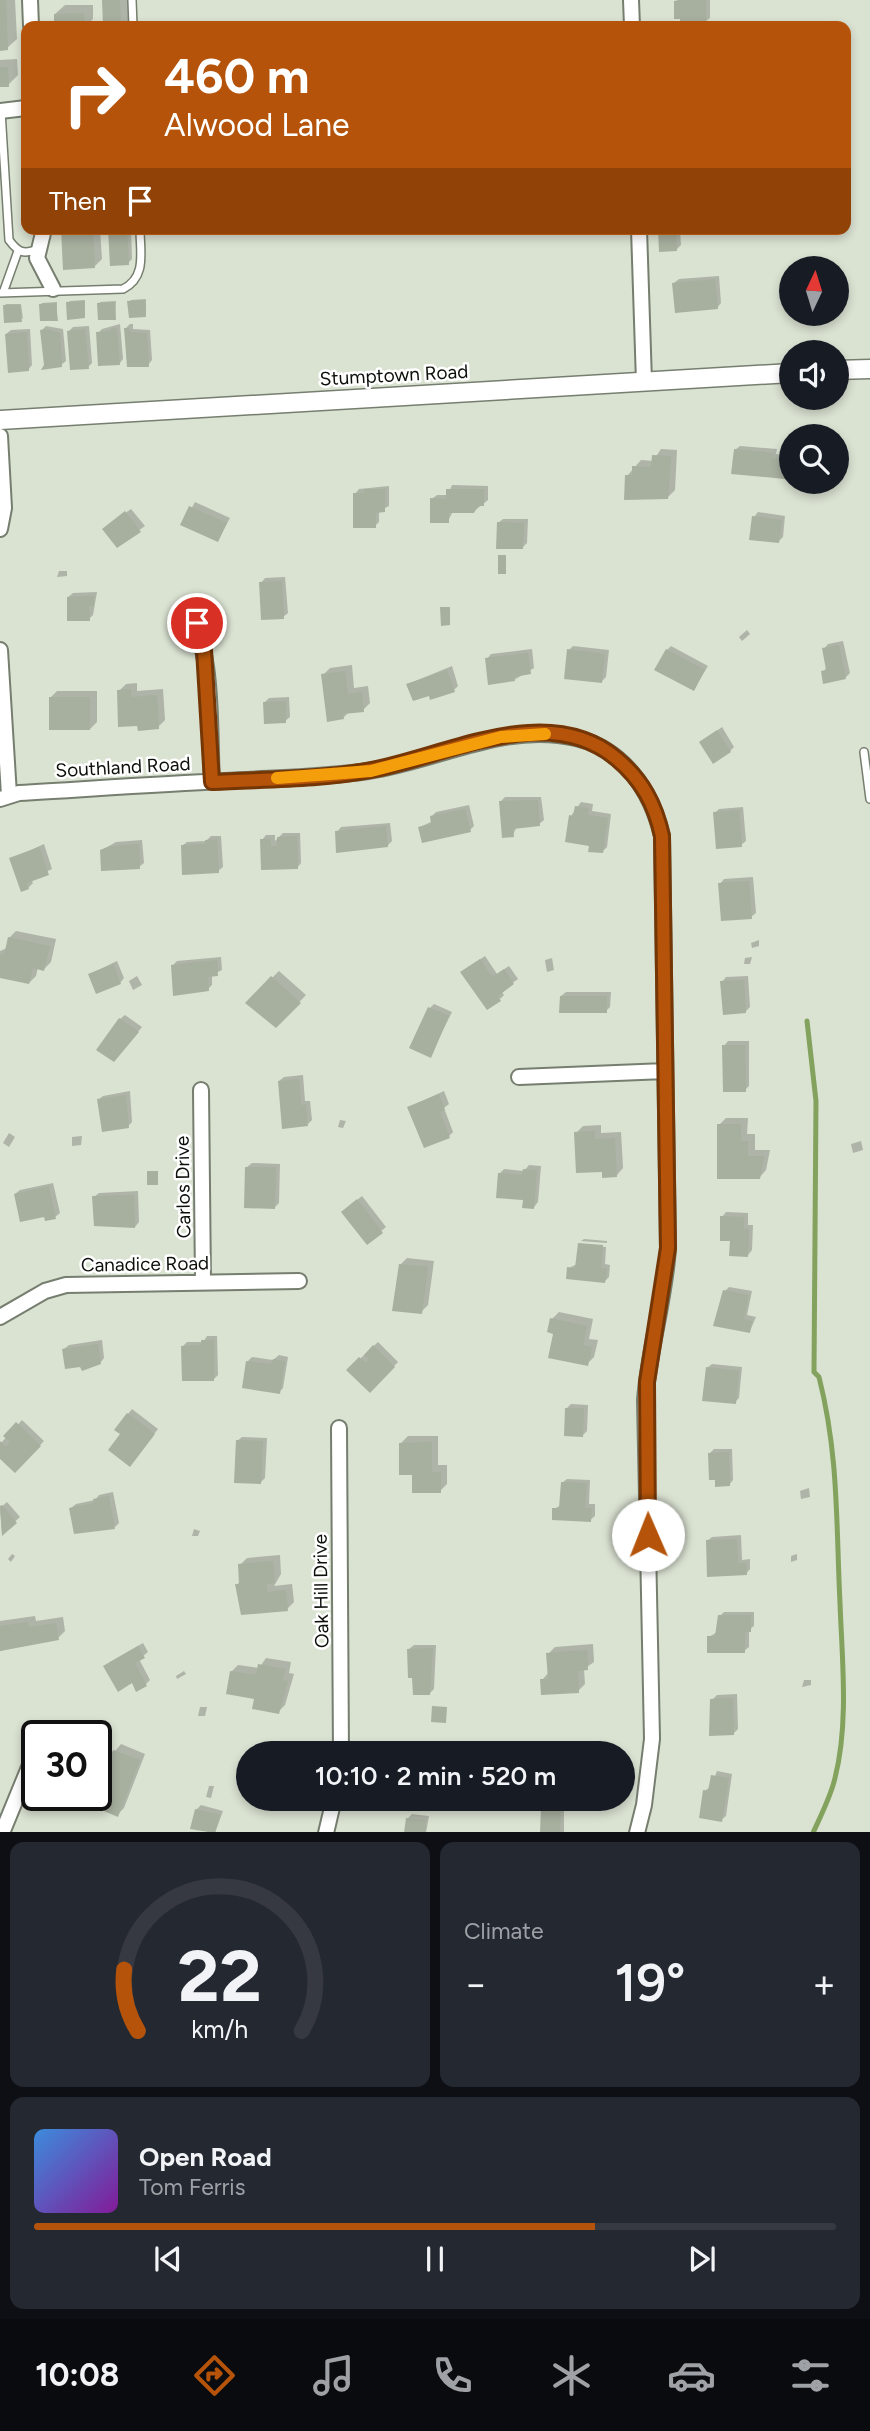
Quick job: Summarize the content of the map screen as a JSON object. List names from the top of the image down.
{
  "streets": {
    "street": [
      "Stumptown Road",
      "Southland Road",
      "Carlos Drive",
      "Canadice Road",
      "Oak Hill Drive"
    ]
  },
  "crossings": [
    ["Carlos Drive", "Canadice Road"]
  ],
  "north": "top",
  "page": {
    "turn": ["460 m", "Alwood Lane"],
    "then": "Then",
    "limit": "30",
    "trip": "10:10 · 2 min · 520 m",
    "tile": "Climate",
    "heat": ["−", "19°", "+"],
    "song": ["Open Road", "Tom Ferris"],
    "tabs": "10:08",
    "gauge": ["22", "km/h"]
  }
}
